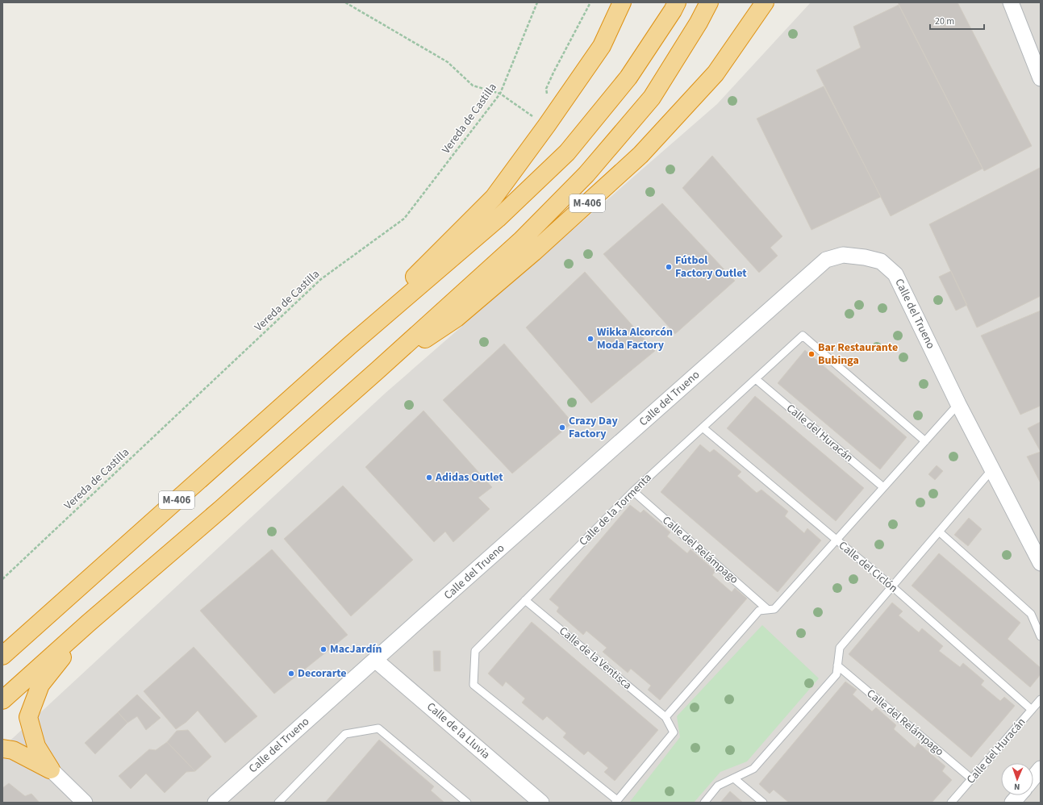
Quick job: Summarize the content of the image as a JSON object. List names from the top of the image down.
{
  "streets": {
    "highway": ["M-406"],
    "street": ["Calle del Trueno", "Calle de la Lluvia"],
    "lane": [
      "Calle del Huracán",
      "Calle de la Tormenta",
      "Calle del Relámpago",
      "Calle del Ciclón",
      "Calle de la Ventisca"
    ],
    "path": ["Vereda de Castilla"]
  },
  "crossings": [
    ["Calle del Trueno", "Calle de la Lluvia"],
    ["Calle del Huracán", "Calle de la Tormenta"],
    ["Calle del Huracán", "Calle del Relámpago"],
    ["Calle del Huracán", "Calle del Ciclón"],
    ["Calle de la Tormenta", "Calle del Relámpago"],
    ["Calle de la Tormenta", "Calle del Ciclón"],
    ["Calle de la Tormenta", "Calle de la Ventisca"]
  ],
  "places": [
    "Fútbol Factory Outlet",
    "Wikka Alcorcón Moda Factory",
    "Bar Restaurante Bubinga",
    "Crazy Day Factory",
    "Adidas Outlet",
    "MacJardín",
    "Decorarte"
  ],
  "scale_bar": "20 m",
  "north": "bottom"
}
